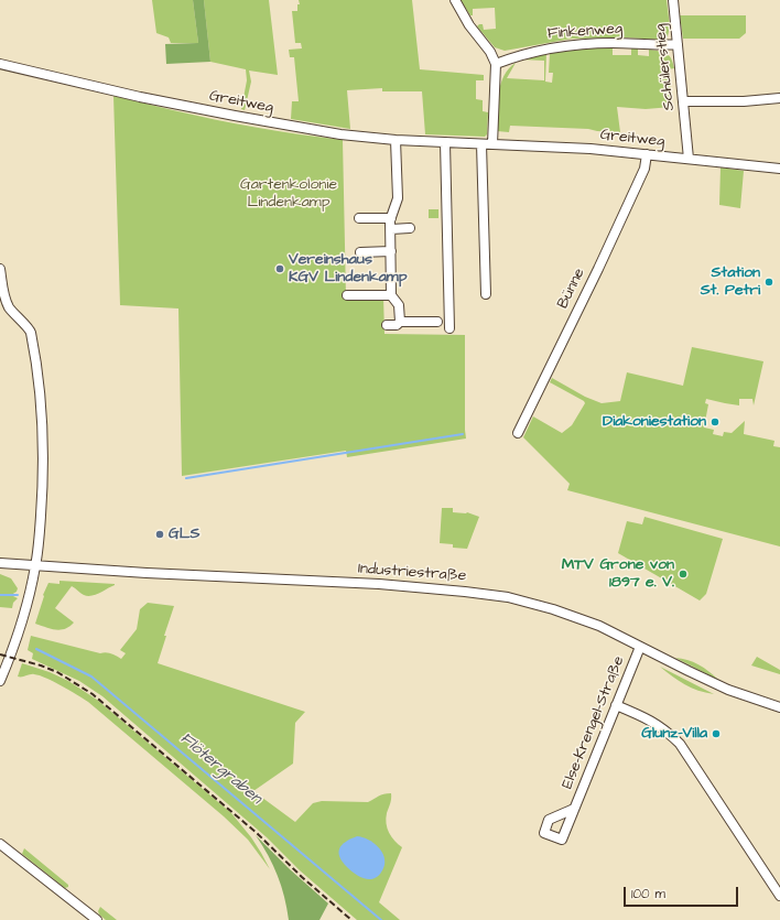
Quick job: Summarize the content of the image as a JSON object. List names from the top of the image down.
{
  "streets": {
    "street": [
      "Finkenweg",
      "Schülerstieg",
      "Greitweg",
      "Bünne",
      "Industriestraße",
      "Else-Krengel-Straße"
    ]
  },
  "crossings": [
    ["Finkenweg", "Schülerstieg"],
    ["Schülerstieg", "Greitweg"],
    ["Greitweg", "Bünne"],
    ["Industriestraße", "Else-Krengel-Straße"]
  ],
  "water": ["Flötergraben"],
  "parks": ["Gartenkolonie Lindenkamp"],
  "places": [
    "Vereinshaus KGV Lindenkamp",
    "Station St. Petri",
    "Diakoniestation",
    "GLS",
    "MTV Grone von 1897 e. V.",
    "Glunz-Villa"
  ],
  "scale_bar": "100 m"
}
